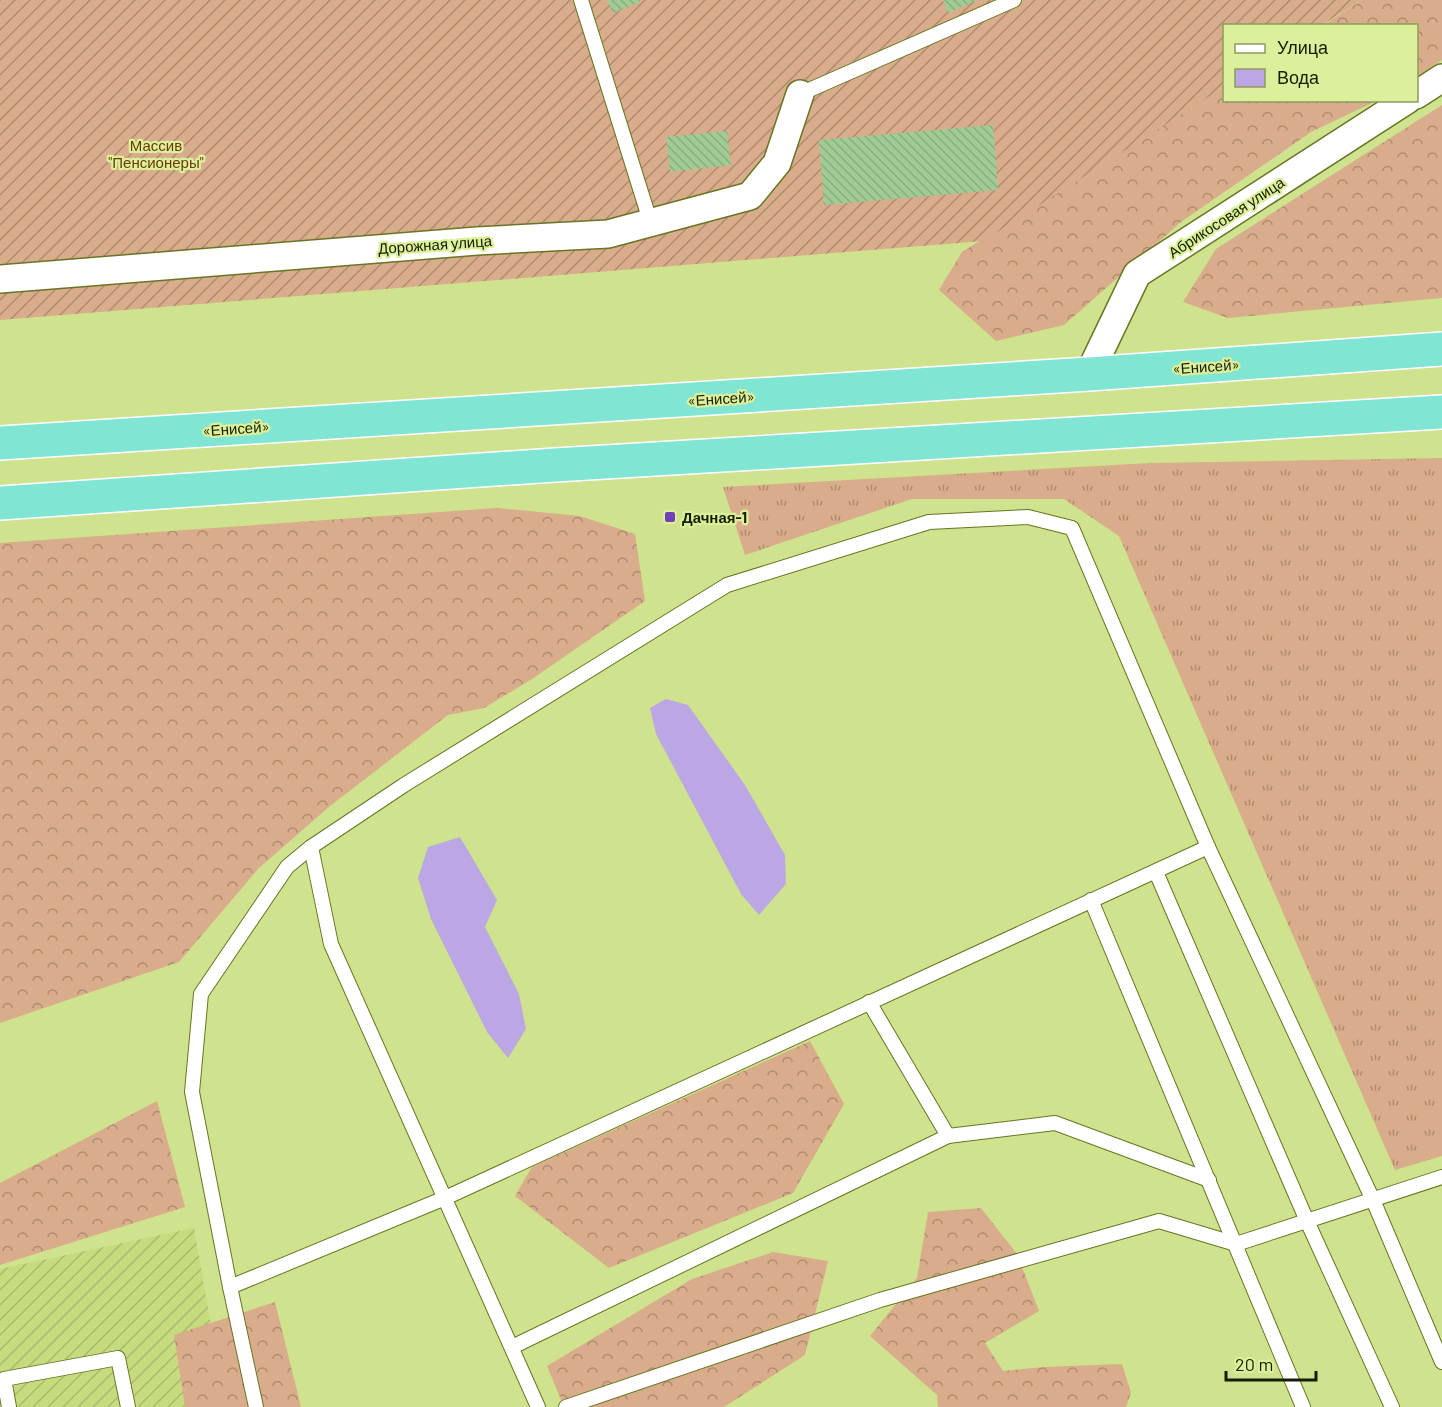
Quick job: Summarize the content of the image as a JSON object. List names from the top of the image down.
{
  "streets": {
    "highway": ["«Енисей»"],
    "street": ["Абрикосовая улица", "Дорожная улица"]
  },
  "crossings": [
    ["Абрикосовая улица", "«Енисей»"]
  ],
  "parks": ["Массив \"Пенсионеры\""],
  "places": {
    "transit": ["Дачная-1"]
  },
  "legend": ["Улица", "Вода"],
  "scale_bar": "20 m"
}
